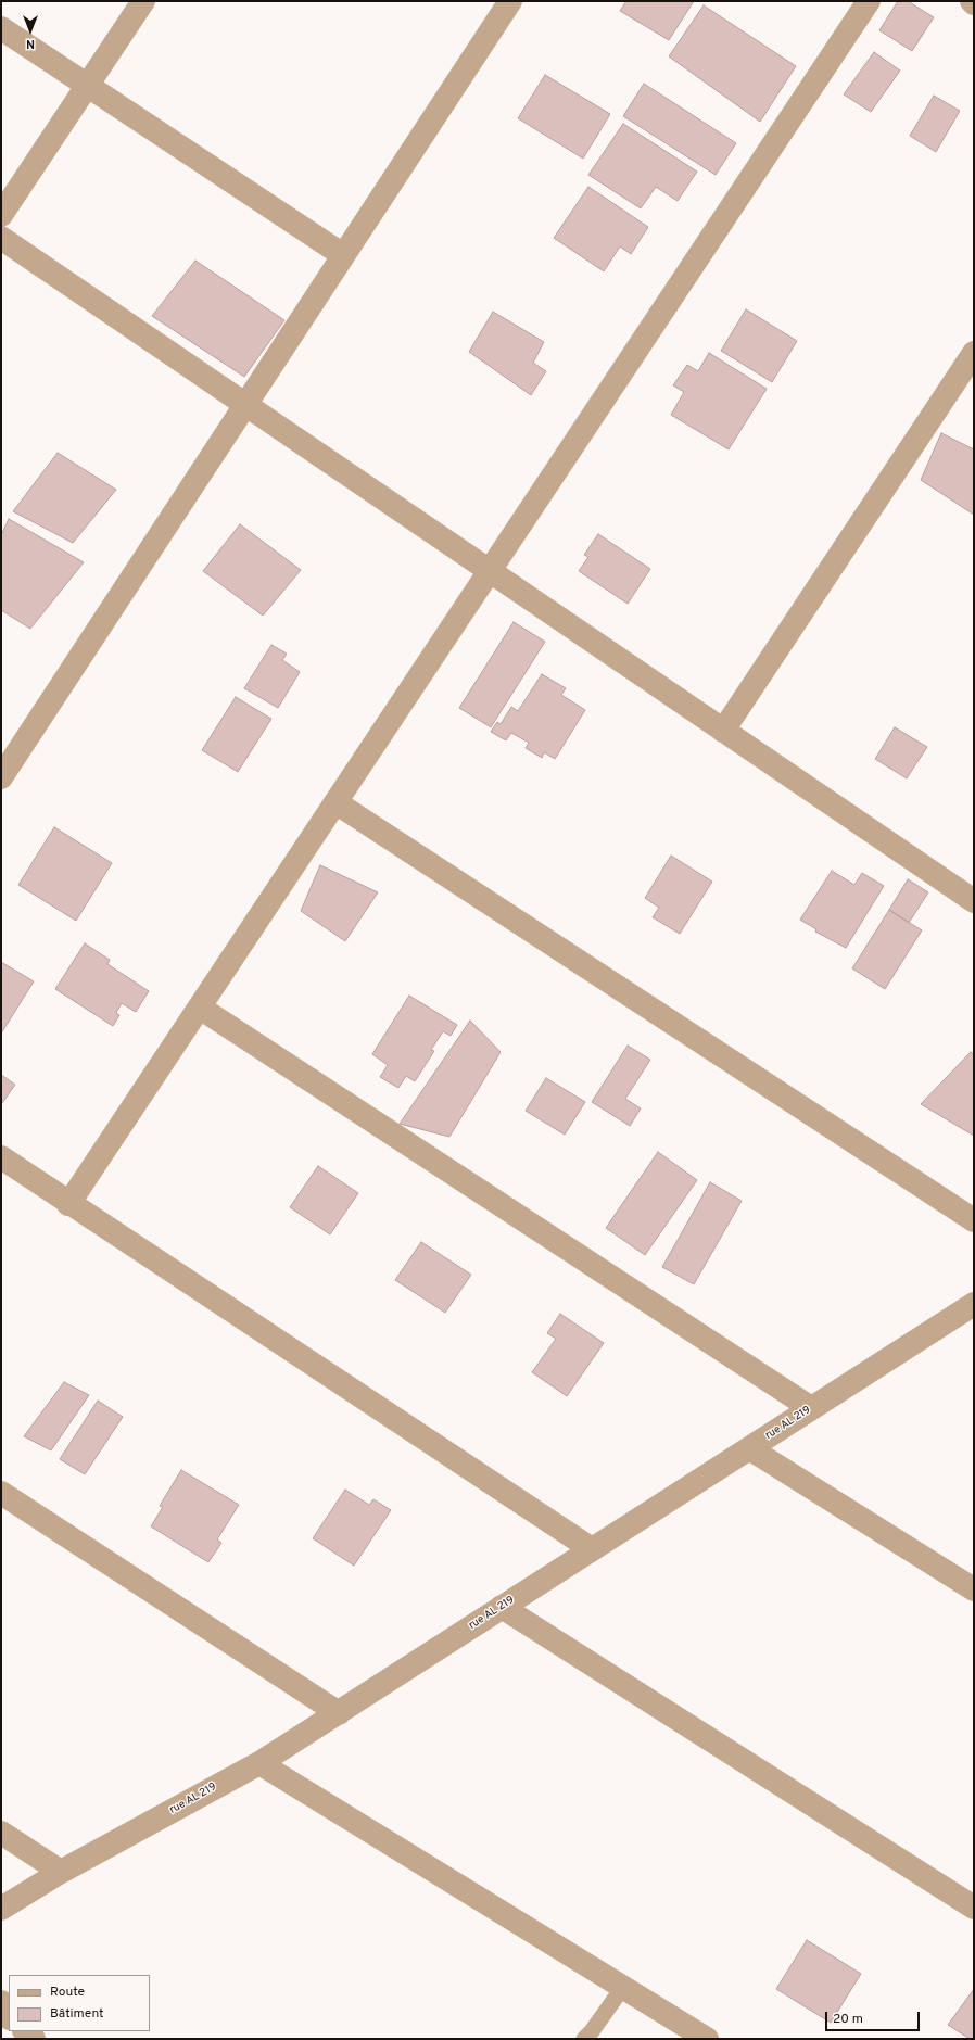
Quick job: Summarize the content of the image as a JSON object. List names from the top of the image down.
{
  "streets": {
    "street": ["rue AL 219"]
  },
  "legend": ["Route", "Bâtiment"],
  "scale_bar": "20 m",
  "north": "bottom"
}
